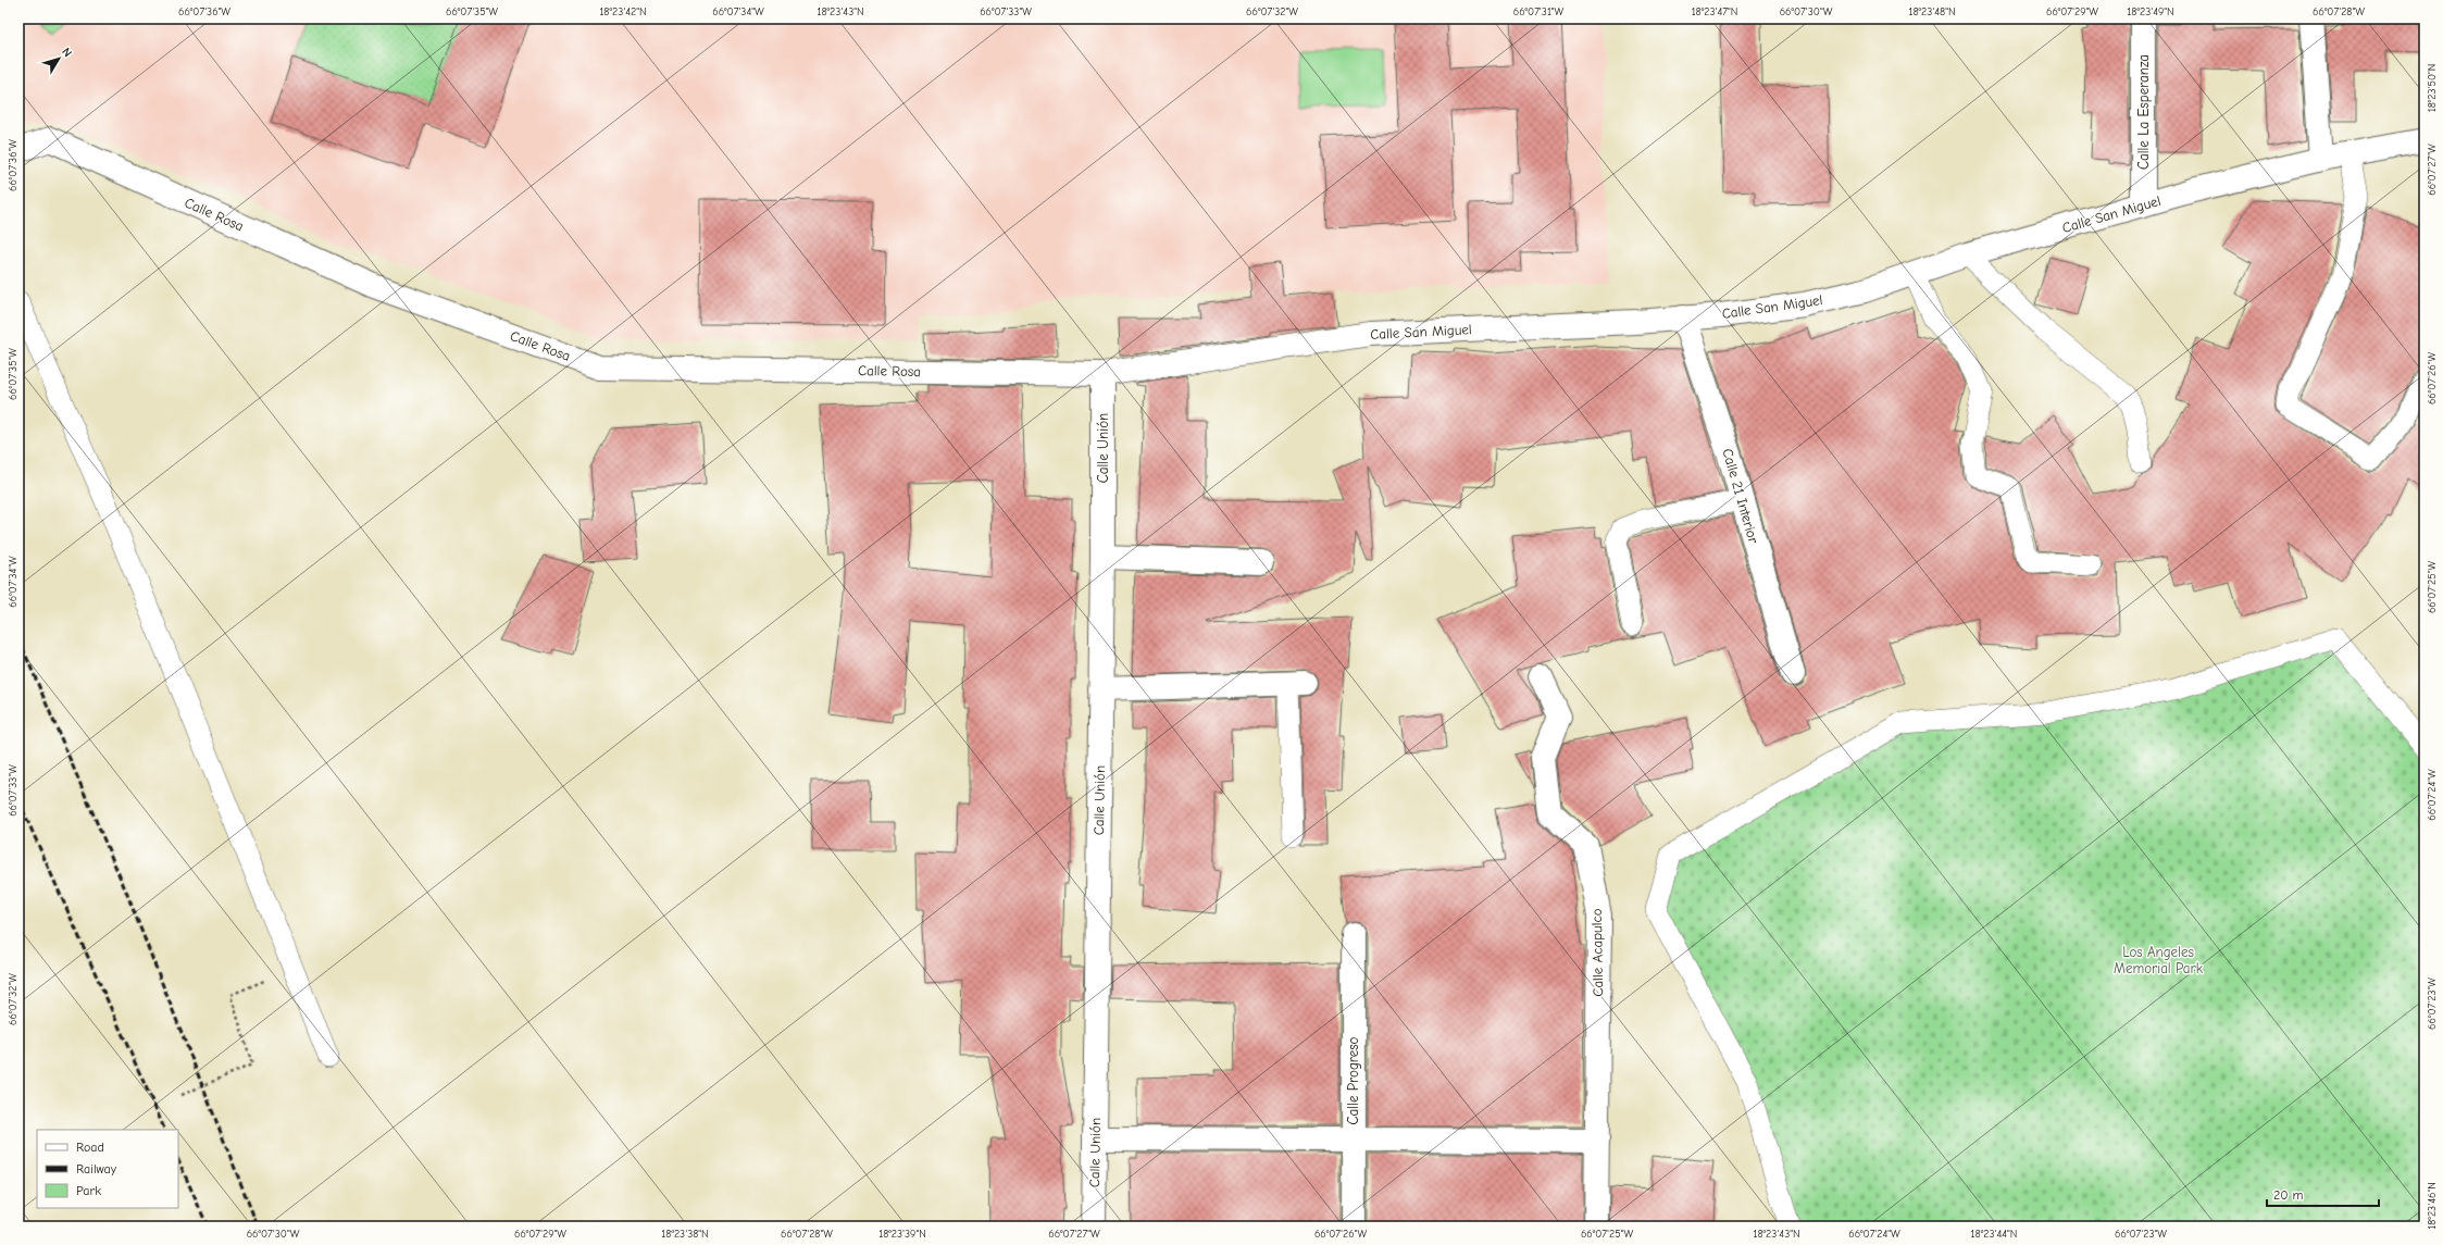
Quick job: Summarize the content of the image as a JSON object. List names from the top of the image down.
{
  "streets": {
    "street": [
      "Calle La Esperanza",
      "Calle Rosa",
      "Calle San Miguel",
      "Calle Unión",
      "Calle 21 Interior",
      "Calle Acapulco",
      "Calle Progreso"
    ]
  },
  "crossings": [
    ["Calle La Esperanza", "Calle San Miguel"],
    ["Calle Rosa", "Calle San Miguel"],
    ["Calle Rosa", "Calle Unión"],
    ["Calle San Miguel", "Calle Unión"],
    ["Calle San Miguel", "Calle 21 Interior"]
  ],
  "parks": ["Los Angeles Memorial Park"],
  "legend": ["Road", "Railway", "Park"],
  "scale_bar": "20 m",
  "north": "top right",
  "coordinates": [
    "66°07'36\"W",
    "66°07'35\"W",
    "18°23'42\"N",
    "66°07'34\"W",
    "18°23'43\"N",
    "66°07'33\"W",
    "66°07'32\"W",
    "66°07'31\"W",
    "18°23'47\"N",
    "66°07'30\"W",
    "18°23'48\"N",
    "66°07'29\"W",
    "18°23'49\"N",
    "66°07'28\"W",
    "18°23'50\"N",
    "66°07'27\"W",
    "66°07'26\"W",
    "66°07'25\"W",
    "66°07'24\"W",
    "66°07'23\"W",
    "18°23'46\"N",
    "18°23'38\"N",
    "18°23'39\"N",
    "18°23'44\"N"
  ]
}
